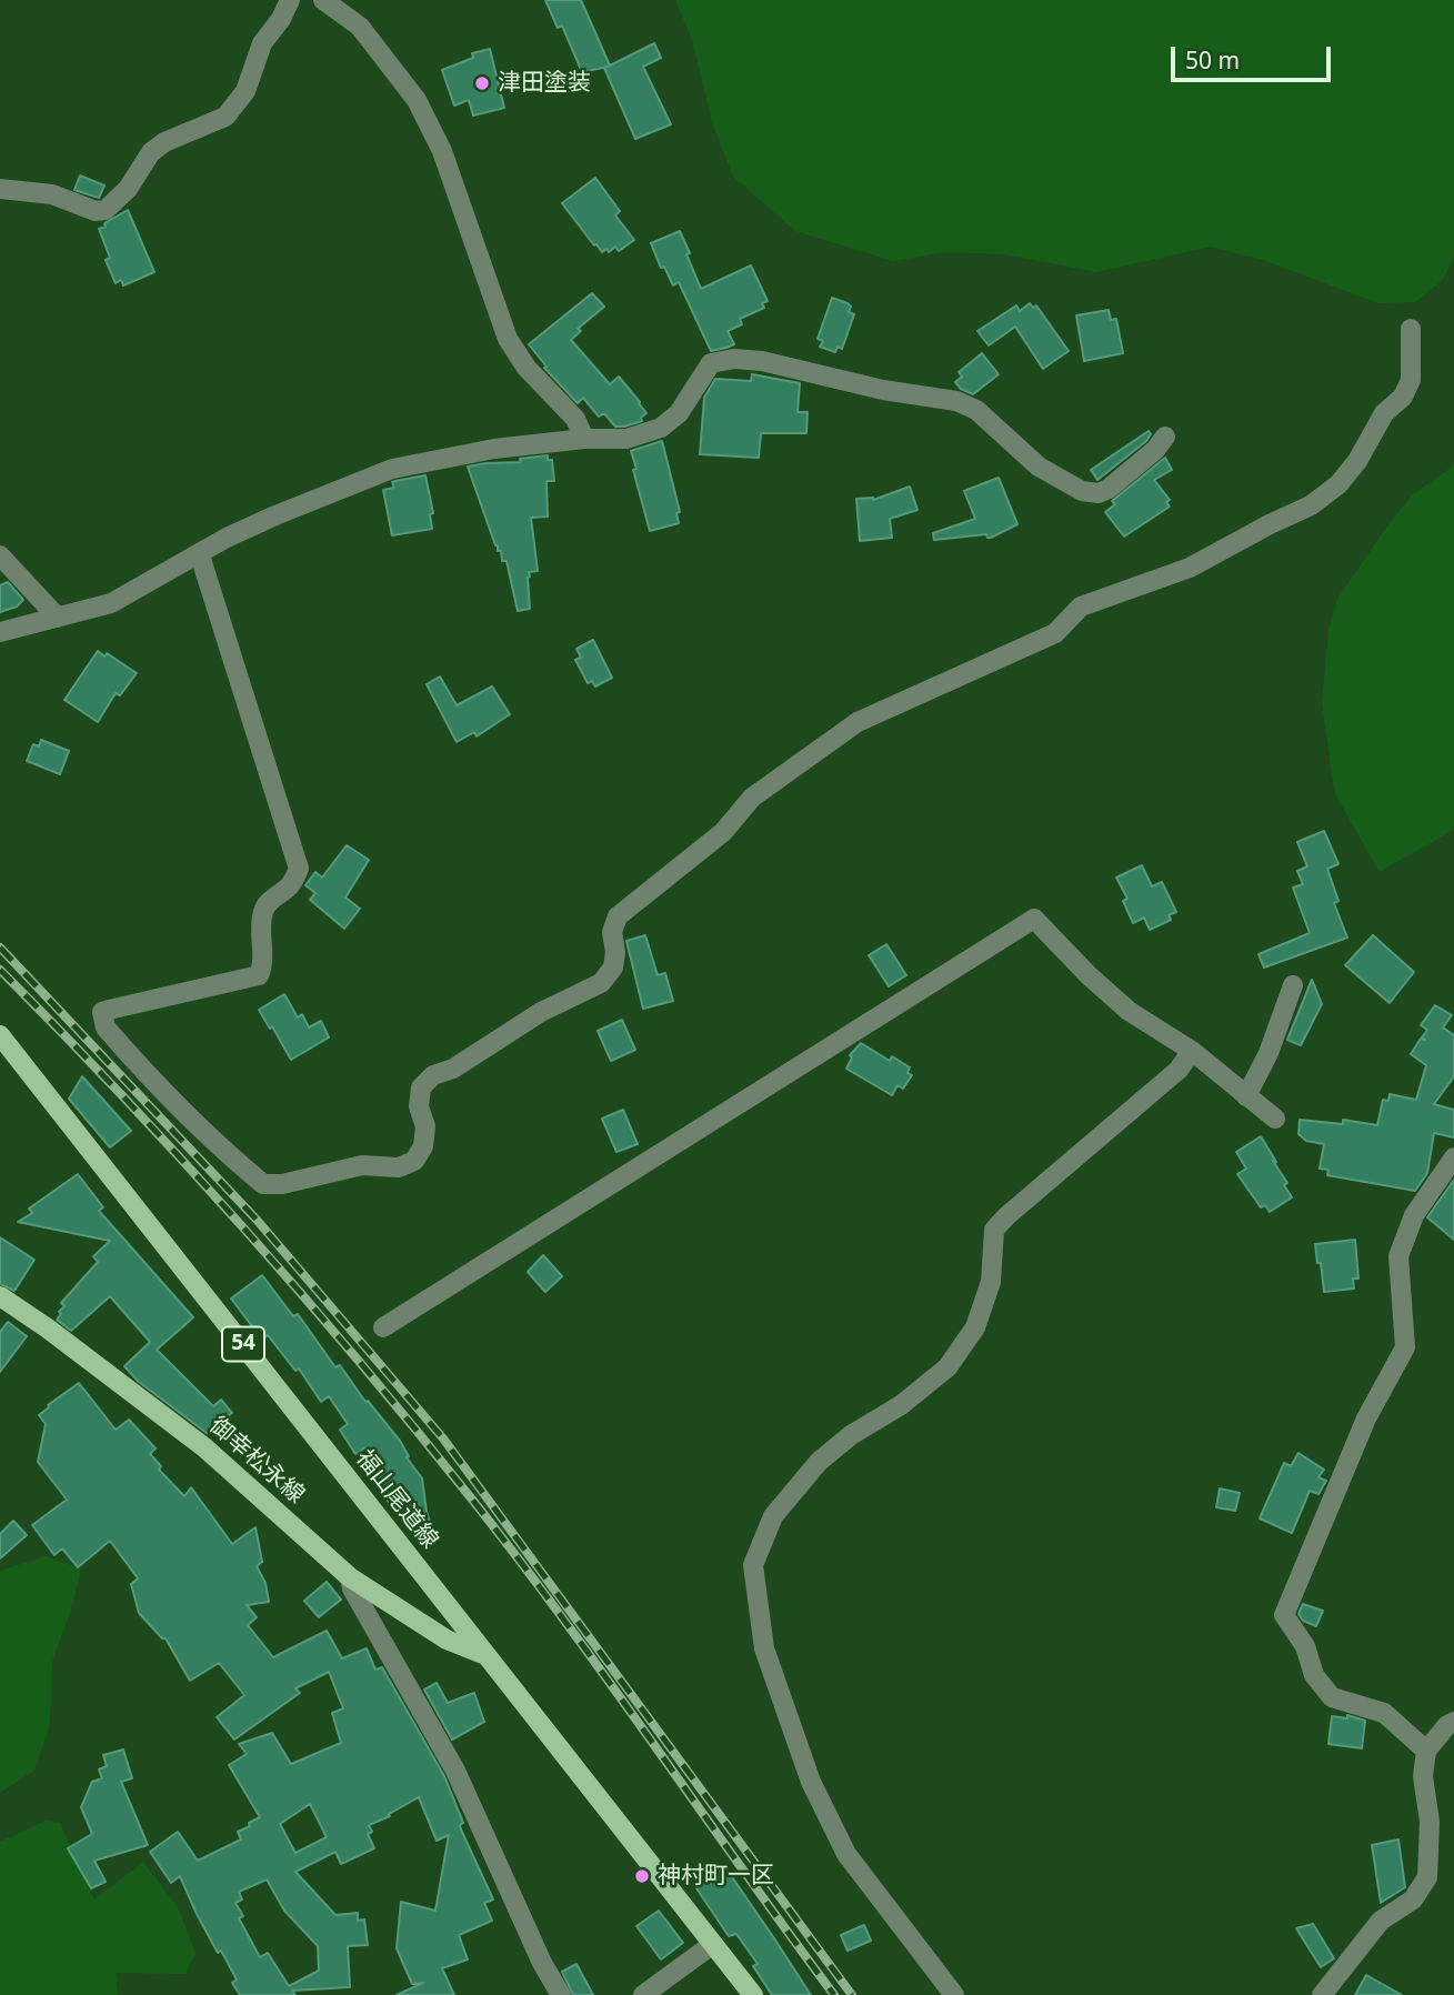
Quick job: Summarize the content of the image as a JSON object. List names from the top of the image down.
{
  "streets": {
    "main road": ["54", "御幸松永線", "福山尾道線"]
  },
  "crossings": [
    ["御幸松永線", "福山尾道線"]
  ],
  "places": ["津田塗装", "神村町一区"],
  "scale_bar": "50 m"
}
